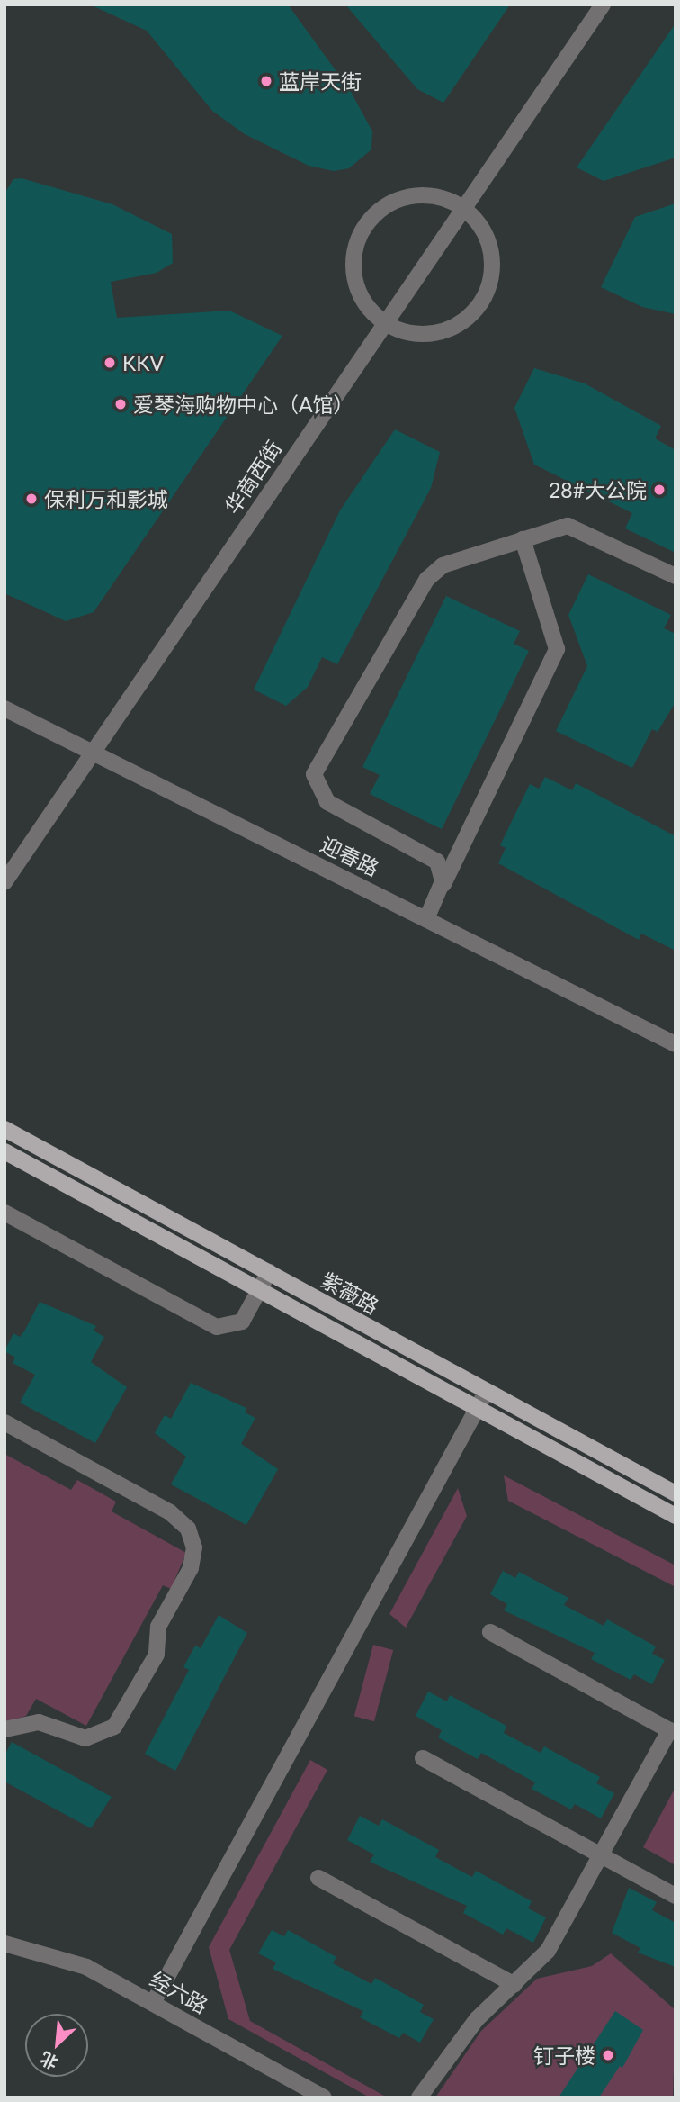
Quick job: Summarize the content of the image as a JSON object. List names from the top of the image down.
{
  "streets": {
    "main road": ["紫薇路"],
    "street": ["华商西街", "迎春路", "经六路"]
  },
  "crossings": [
    ["华商西街", "迎春路"]
  ],
  "places": [
    "蓝岸天街",
    "KKV",
    "爱琴海购物中心（A馆）",
    "28#大公院",
    "保利万和影城",
    "钉子楼"
  ],
  "north": "bottom left"
}
